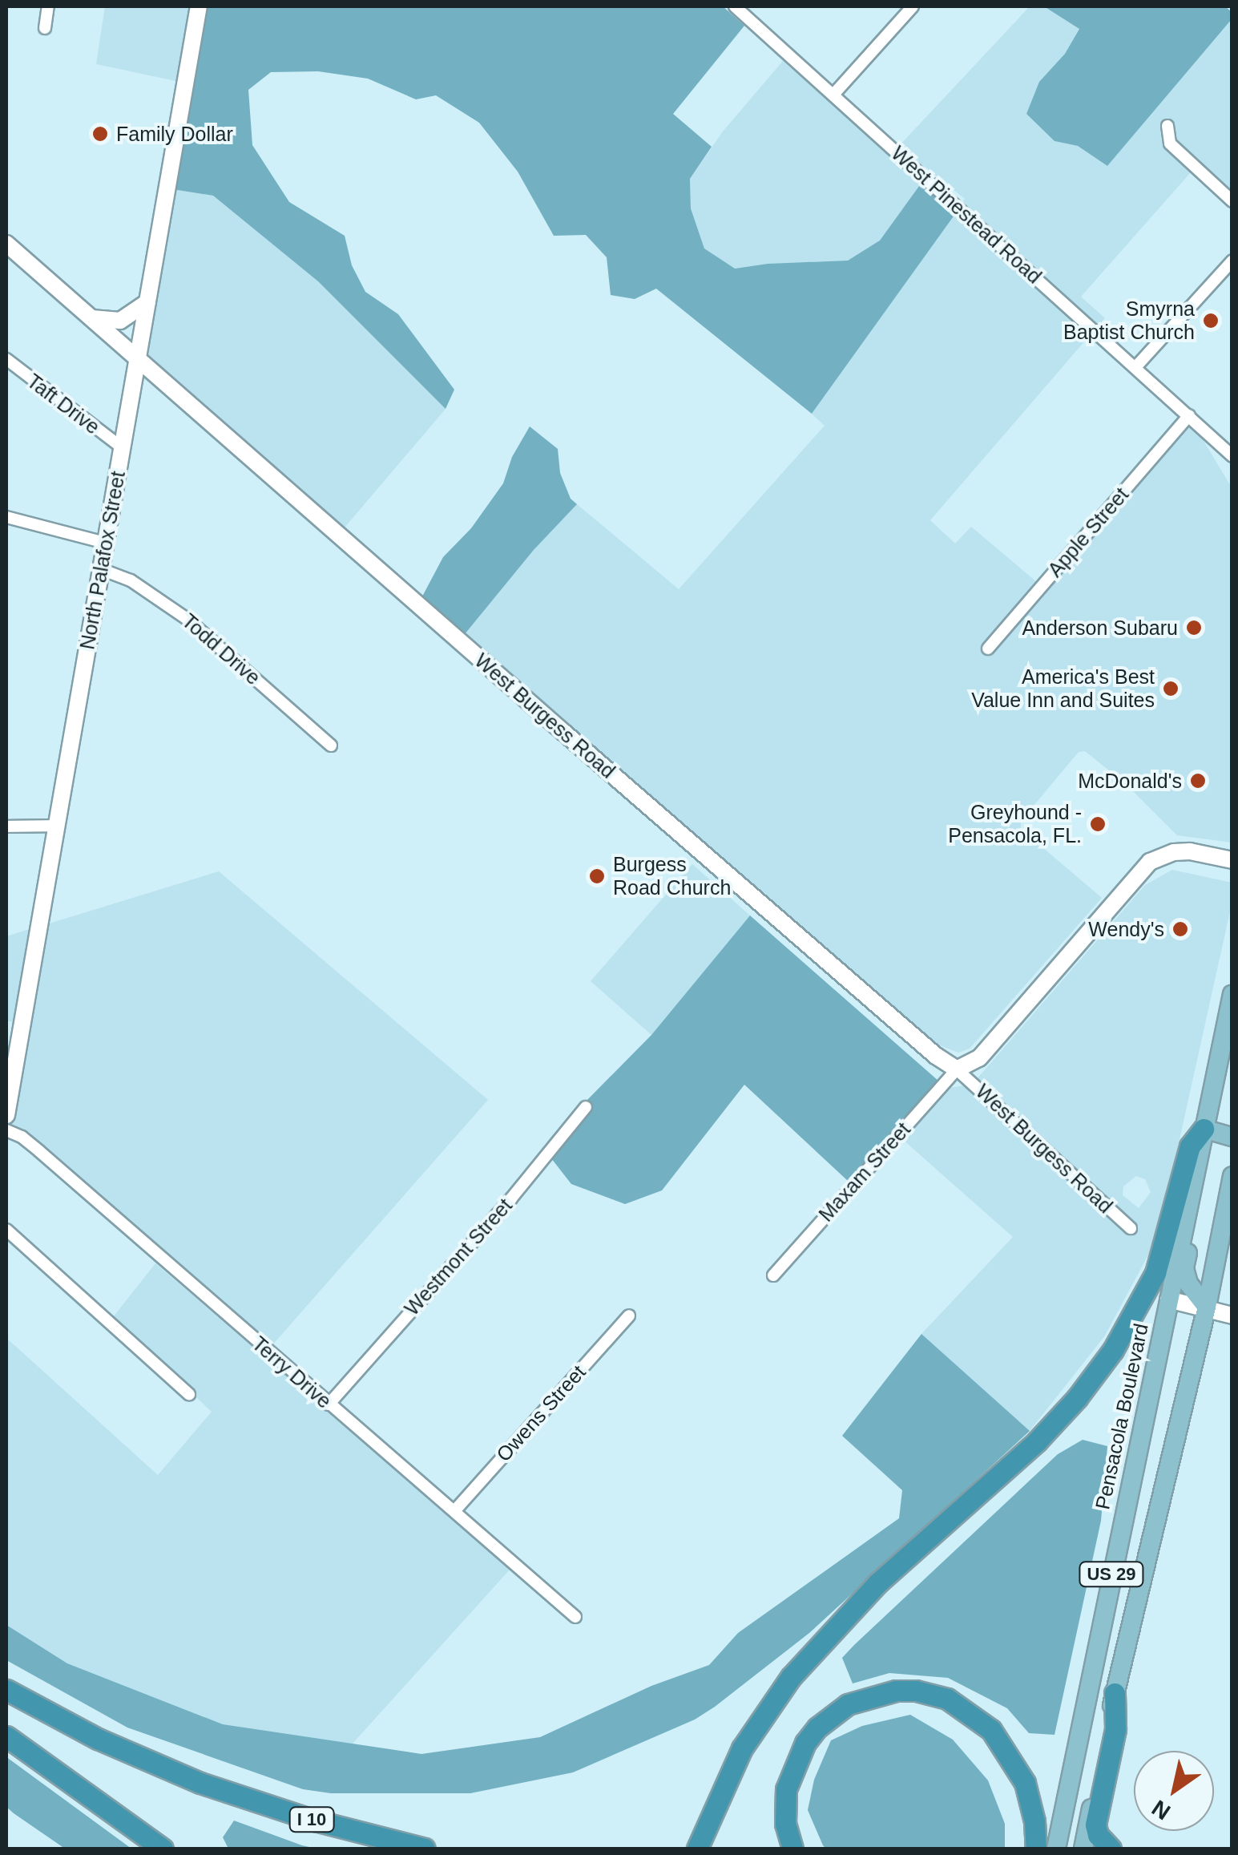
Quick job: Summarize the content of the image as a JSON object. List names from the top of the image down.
{
  "streets": {
    "highway": ["I 10"],
    "main road": [
      "North Palafox Street",
      "West Burgess Road",
      "Pensacola Boulevard",
      "US 29"
    ],
    "street": [
      "West Pinestead Road",
      "Taft Drive",
      "Apple Street",
      "Todd Drive",
      "Maxam Street",
      "Westmont Street",
      "Terry Drive",
      "Owens Street"
    ]
  },
  "crossings": [
    ["West Pinestead Road", "Apple Street"],
    ["Taft Drive", "North Palafox Street"],
    ["North Palafox Street", "Todd Drive"],
    ["North Palafox Street", "West Burgess Road"],
    ["West Burgess Road", "Maxam Street"],
    ["Westmont Street", "Terry Drive"],
    ["Terry Drive", "Owens Street"]
  ],
  "places": [
    "Family Dollar",
    "Smyrna Baptist Church",
    "Anderson Subaru",
    "America's Best Value Inn and Suites",
    "McDonald's",
    "Greyhound - Pensacola, FL.",
    "Burgess Road Church",
    "Wendy's"
  ],
  "north": "bottom left"
}
